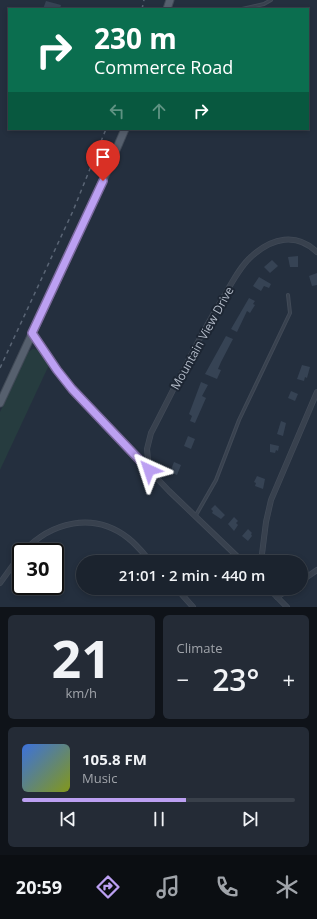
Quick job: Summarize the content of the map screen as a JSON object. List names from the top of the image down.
{
  "streets": {
    "street": ["Mountain View Drive"]
  },
  "page": {
    "turn": ["230 m", "Commerce Road"],
    "limit": "30",
    "trip": "21:01 · 2 min · 440 m",
    "tile": [
      ["21", "km/h"],
      "Climate"
    ],
    "heat": ["−", "23°", "+"],
    "song": ["105.8 FM", "Music"],
    "tabs": "20:59"
  }
}
